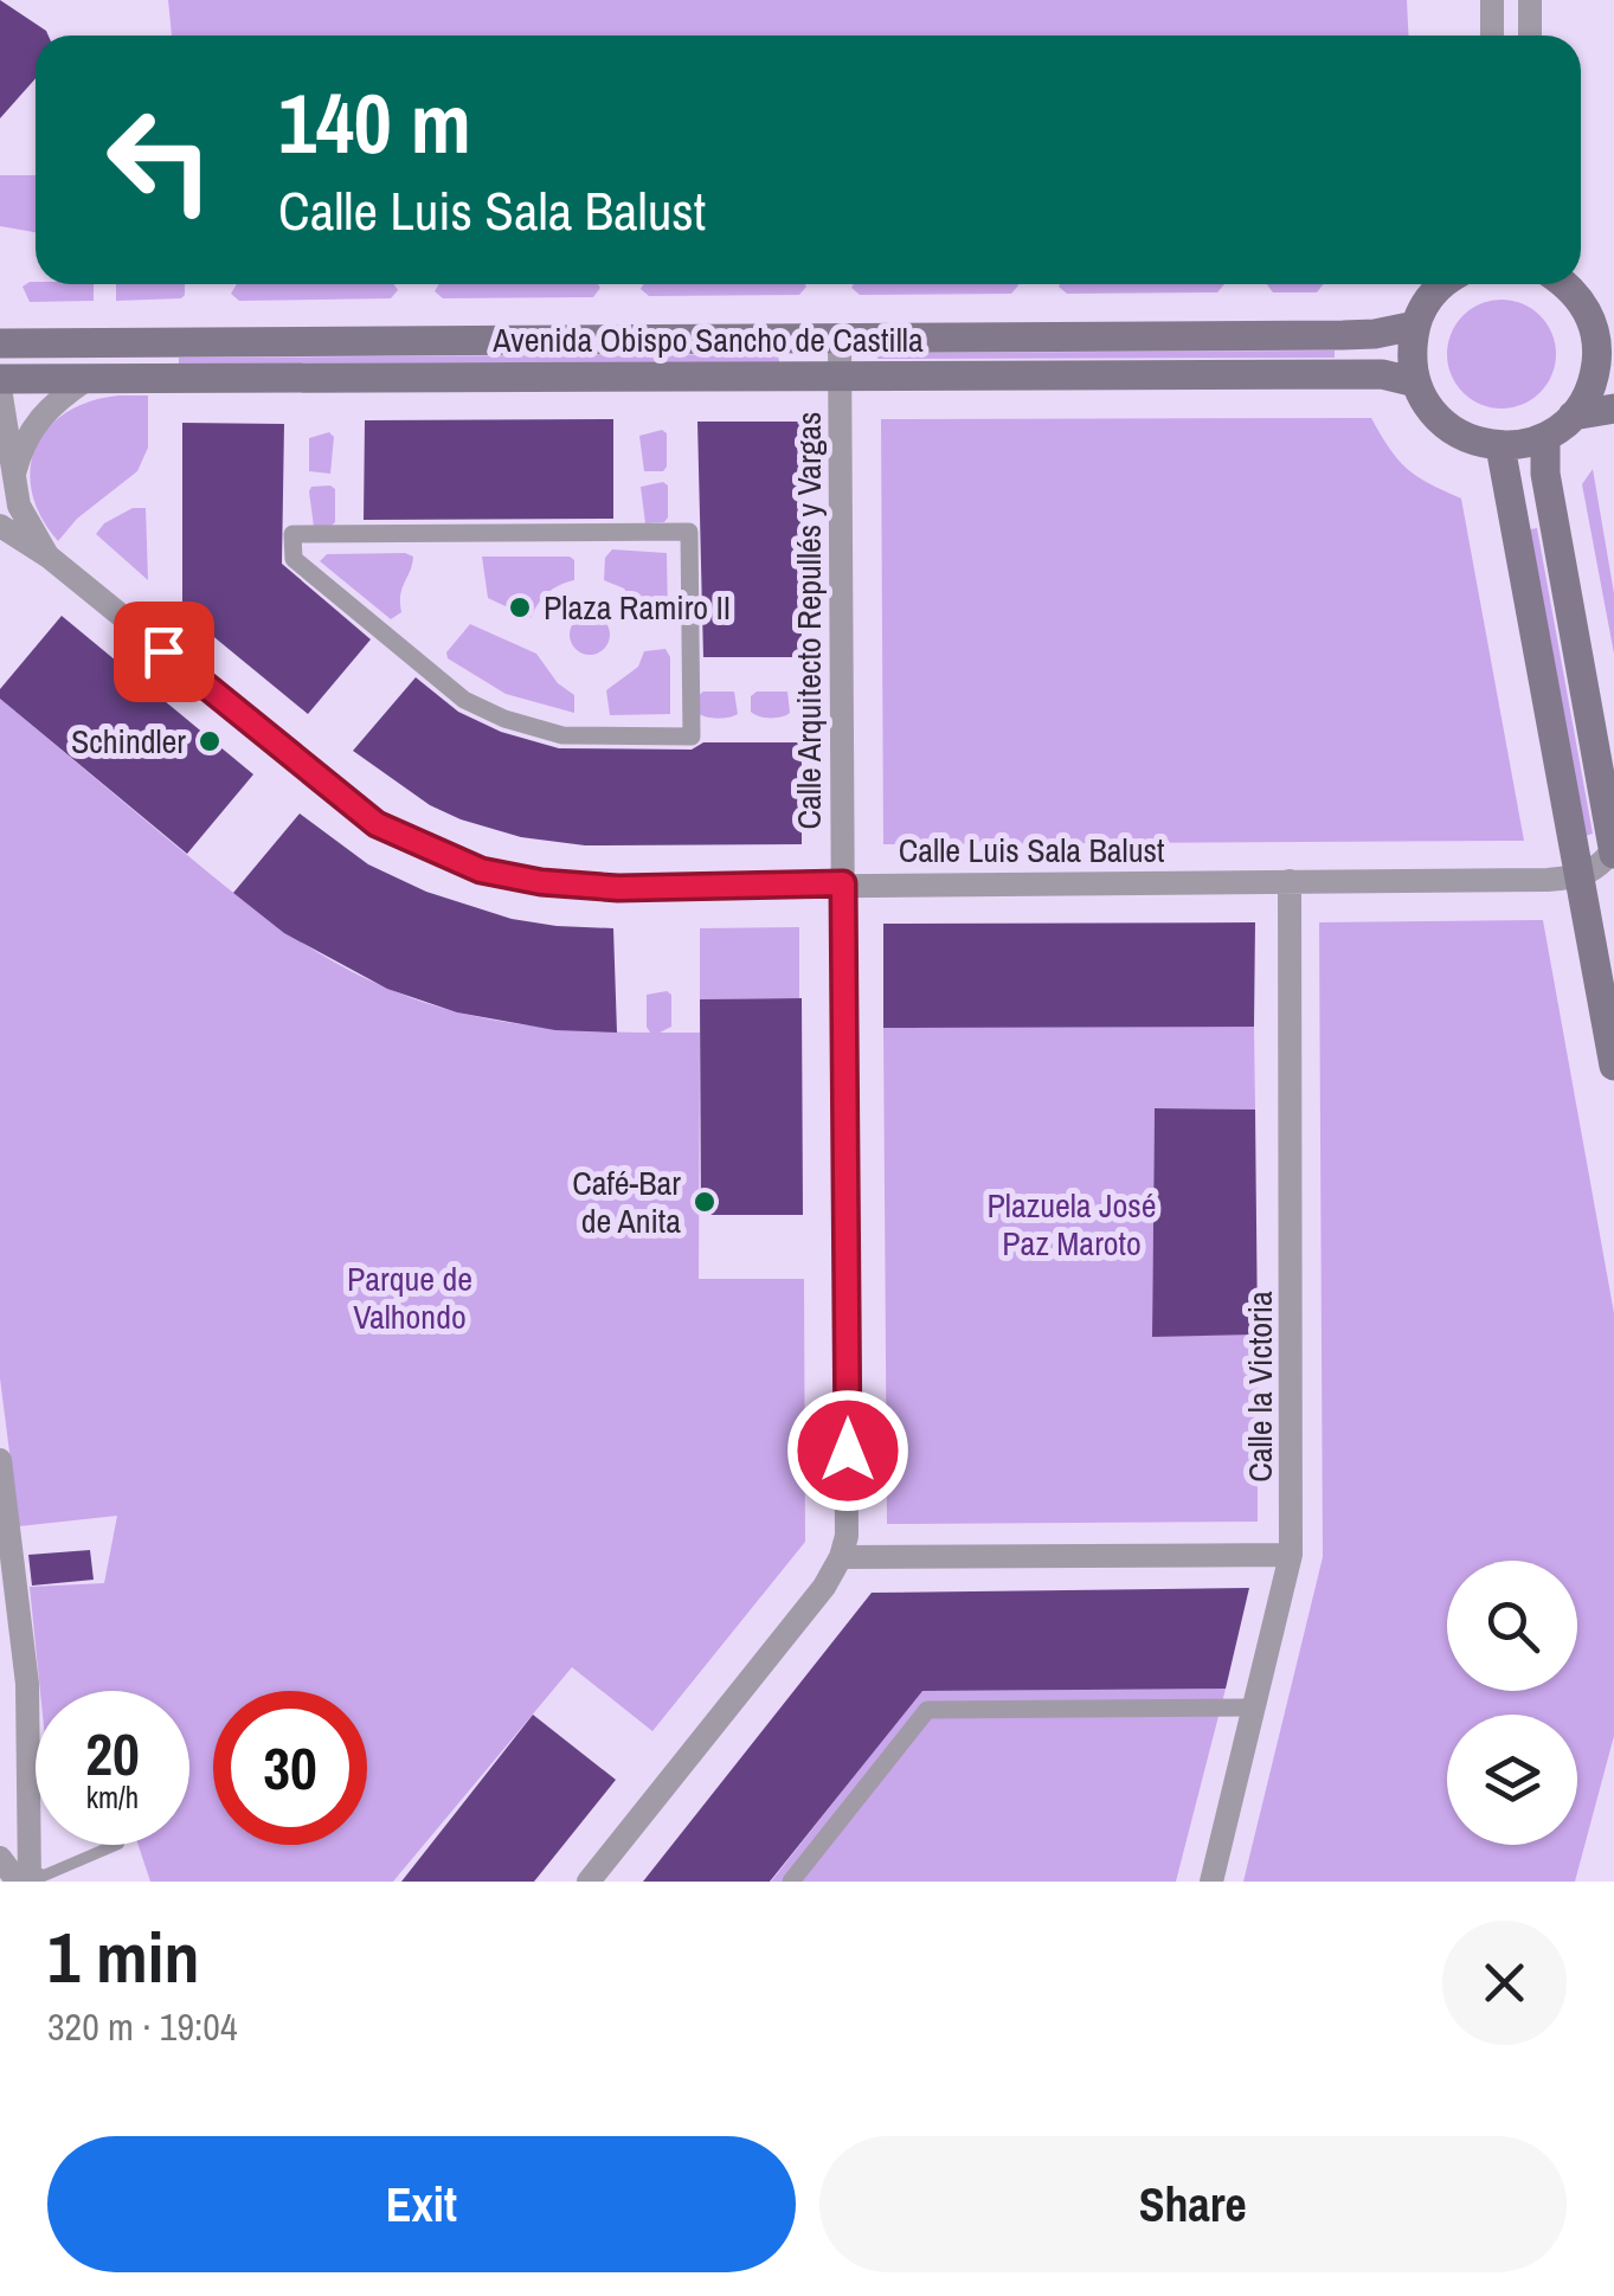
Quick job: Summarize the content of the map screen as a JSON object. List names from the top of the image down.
{
  "streets": {
    "main road": ["Avenida Obispo Sancho de Castilla"],
    "street": ["Calle Arquitecto Repullés y Vargas", "Calle Luis Sala Balust", "Calle la Victoria"]
  },
  "crossings": [
    ["Avenida Obispo Sancho de Castilla", "Calle Arquitecto Repullés y Vargas"],
    ["Avenida Obispo Sancho de Castilla", "Calle Luis Sala Balust"],
    ["Calle Arquitecto Repullés y Vargas", "Calle Luis Sala Balust"],
    ["Calle Luis Sala Balust", "Calle la Victoria"]
  ],
  "parks": ["Plazuela José Paz Maroto", "Parque de Valhondo"],
  "places": ["Plaza Ramiro II", "Schindler", "Café-Bar de Anita"],
  "page": {
    "turn": ["140 m", "Calle Luis Sala Balust"],
    "speed": "20 km/h",
    "limit": "30",
    "heading": ["1 min", "320 m · 19:04"],
    "buttons": ["Exit", "Share"]
  }
}
